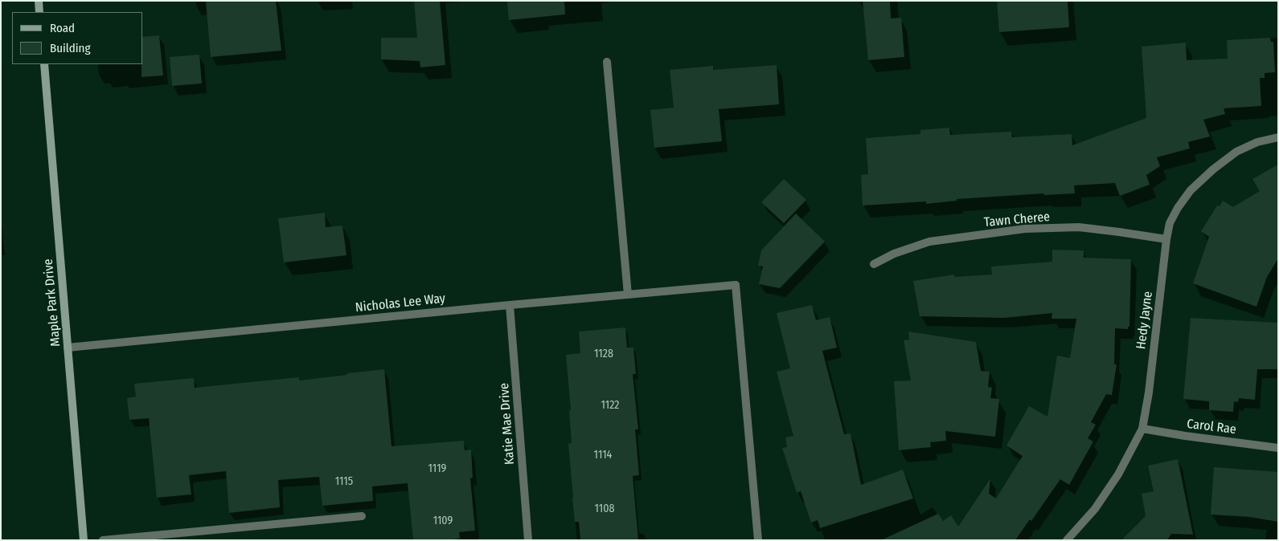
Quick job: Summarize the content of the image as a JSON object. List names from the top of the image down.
{
  "streets": {
    "street": [
      "Tawn Cheree",
      "Maple Park Drive",
      "Nicholas Lee Way",
      "Hedy Jayne",
      "Katie Mae Drive",
      "Carol Rae"
    ]
  },
  "crossings": [
    ["Tawn Cheree", "Hedy Jayne"],
    ["Maple Park Drive", "Nicholas Lee Way"],
    ["Nicholas Lee Way", "Katie Mae Drive"],
    ["Hedy Jayne", "Carol Rae"]
  ],
  "house_numbers": [
    "1128",
    "1122",
    "1114",
    "1119",
    "1115",
    "1108",
    "1109"
  ],
  "legend": ["Road", "Building"]
}
